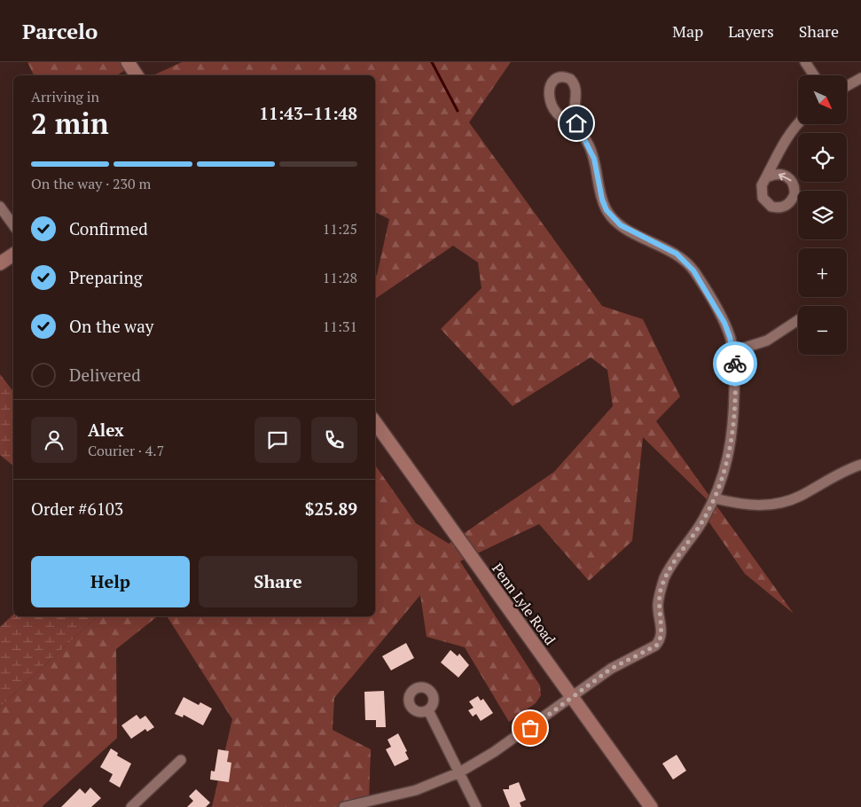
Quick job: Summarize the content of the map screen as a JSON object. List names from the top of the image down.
{
  "streets": {
    "street": ["Penn Lyle Road"]
  },
  "north": "bottom right",
  "page": {
    "header": "Parcelo",
    "nav": ["Map", "Layers", "Share"],
    "map_buttons": ["+", "−"],
    "heading": ["2 min", "Arriving in", "11:43–11:48"],
    "panel": [
      "Alex",
      "Courier · 4.7",
      "Order #6103",
      "$25.89"
    ],
    "bar": "On the way · 230 m",
    "list": [
      ["Confirmed", "11:25"],
      ["Preparing", "11:28"],
      ["On the way", "11:31"],
      "Delivered"
    ],
    "buttons": ["Help", "Share"]
  }
}
